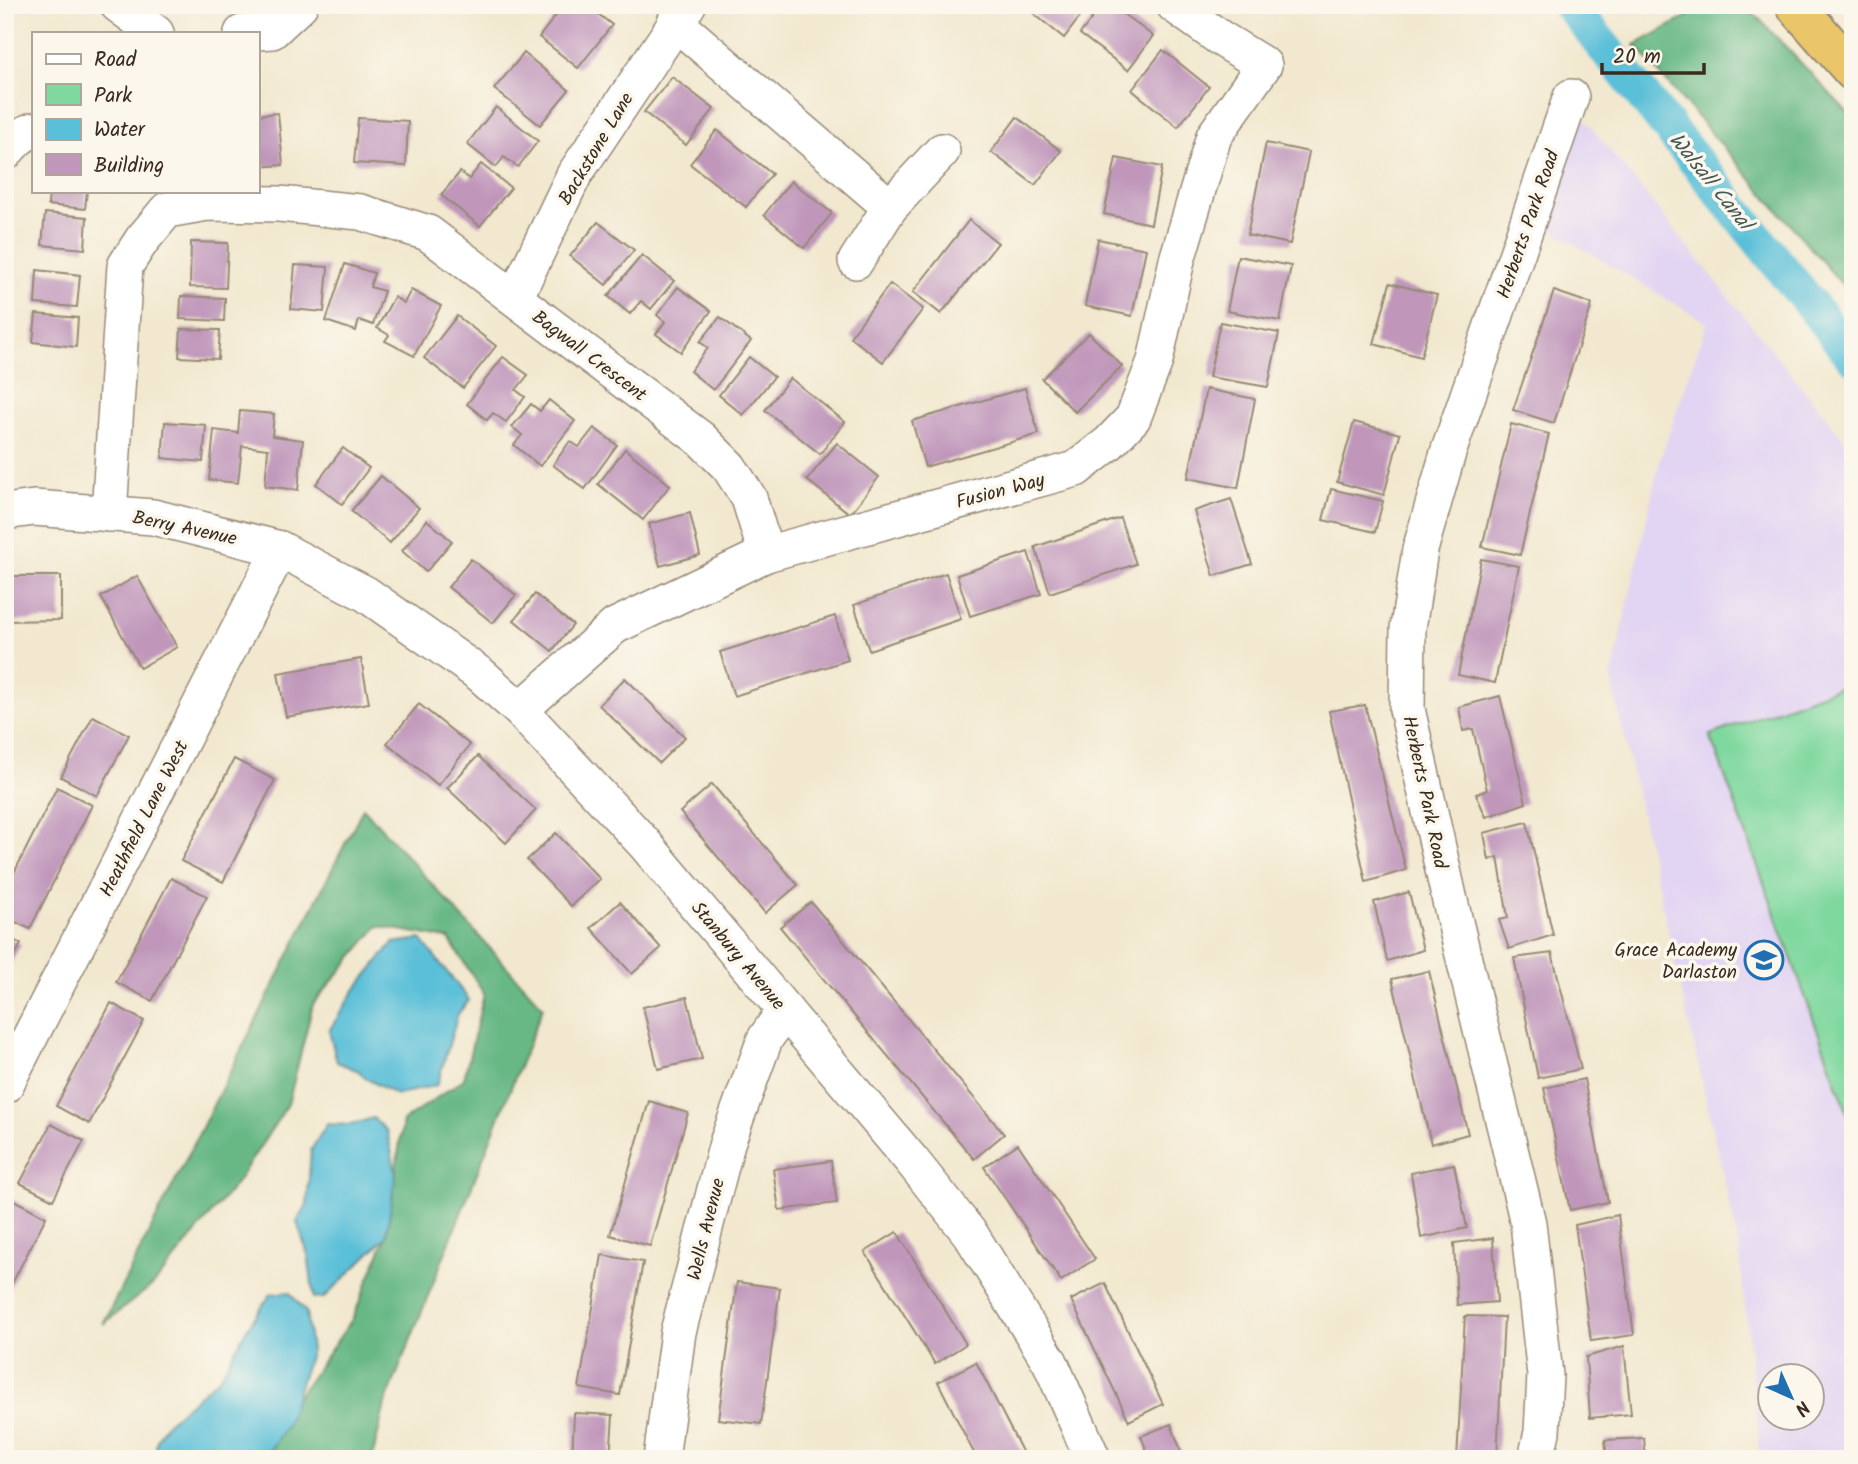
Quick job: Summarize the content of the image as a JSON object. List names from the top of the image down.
{
  "streets": {
    "street": [
      "Backstone Lane",
      "Herberts Park Road",
      "Bagwall Crescent",
      "Fusion Way",
      "Berry Avenue",
      "Heathfield Lane West",
      "Stanbury Avenue",
      "Wells Avenue"
    ]
  },
  "crossings": [
    ["Backstone Lane", "Bagwall Crescent"],
    ["Bagwall Crescent", "Fusion Way"],
    ["Fusion Way", "Stanbury Avenue"],
    ["Berry Avenue", "Heathfield Lane West"],
    ["Berry Avenue", "Stanbury Avenue"],
    ["Heathfield Lane West", "Stanbury Avenue"],
    ["Stanbury Avenue", "Wells Avenue"]
  ],
  "water": ["Walsall Canal"],
  "places": {
    "school or university": ["Grace Academy Darlaston"]
  },
  "legend": [
    "Road",
    "Park",
    "Water",
    "Building"
  ],
  "scale_bar": "20 m",
  "north": "bottom right"
}
